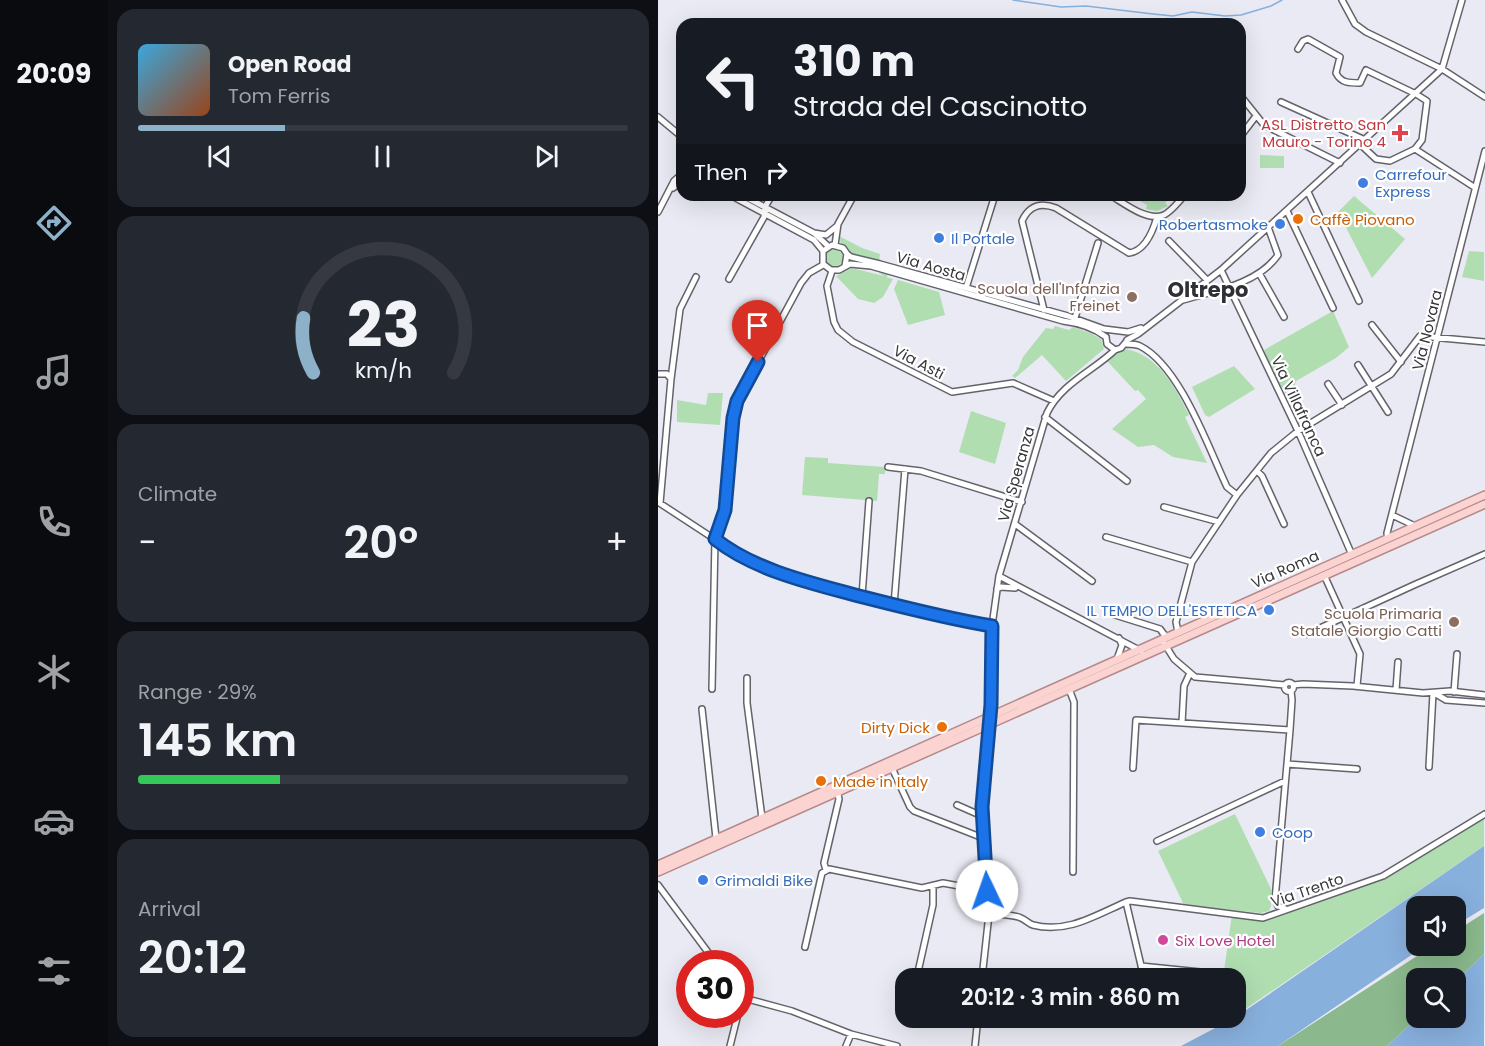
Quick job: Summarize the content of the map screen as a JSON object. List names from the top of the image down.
{
  "streets": {
    "main road": ["Via Roma"],
    "street": [
      "Via Aosta",
      "Via Novara",
      "Via Asti",
      "Via Villafranca",
      "Via Speranza",
      "Via Trento"
    ]
  },
  "crossings": [
    ["Via Aosta", "Via Asti"],
    ["Via Aosta", "Via Speranza"],
    ["Via Novara", "Via Roma"],
    ["Via Asti", "Via Speranza"],
    ["Via Villafranca", "Via Roma"]
  ],
  "districts": ["Oltrepo"],
  "places": {
    "health": ["ASL Distretto San Mauro - Torino 4"],
    "other": [
      "Carrefour Express",
      "Caffè Piovano",
      "Robertasmoke",
      "Il Portale",
      "Scuola dell'Infanzia Freinet",
      "IL TEMPIO DELL'ESTETICA",
      "Scuola Primaria Statale Giorgio Catti",
      "Dirty Dick",
      "Made in Italy",
      "Coop",
      "Grimaldi Bike",
      "Six Love Hotel"
    ]
  },
  "page": {
    "tabs": "20:09",
    "turn": ["310 m", "Strada del Cascinotto"],
    "song": ["Open Road", "Tom Ferris"],
    "then": "Then",
    "tile": [
      "Climate",
      ["Range · 29%", "145 km"],
      ["Arrival", "20:12"]
    ],
    "heat": ["−", "20°", "+"],
    "limit": "30",
    "trip": "20:12 · 3 min · 860 m",
    "gauge": ["23", "km/h"]
  }
}
